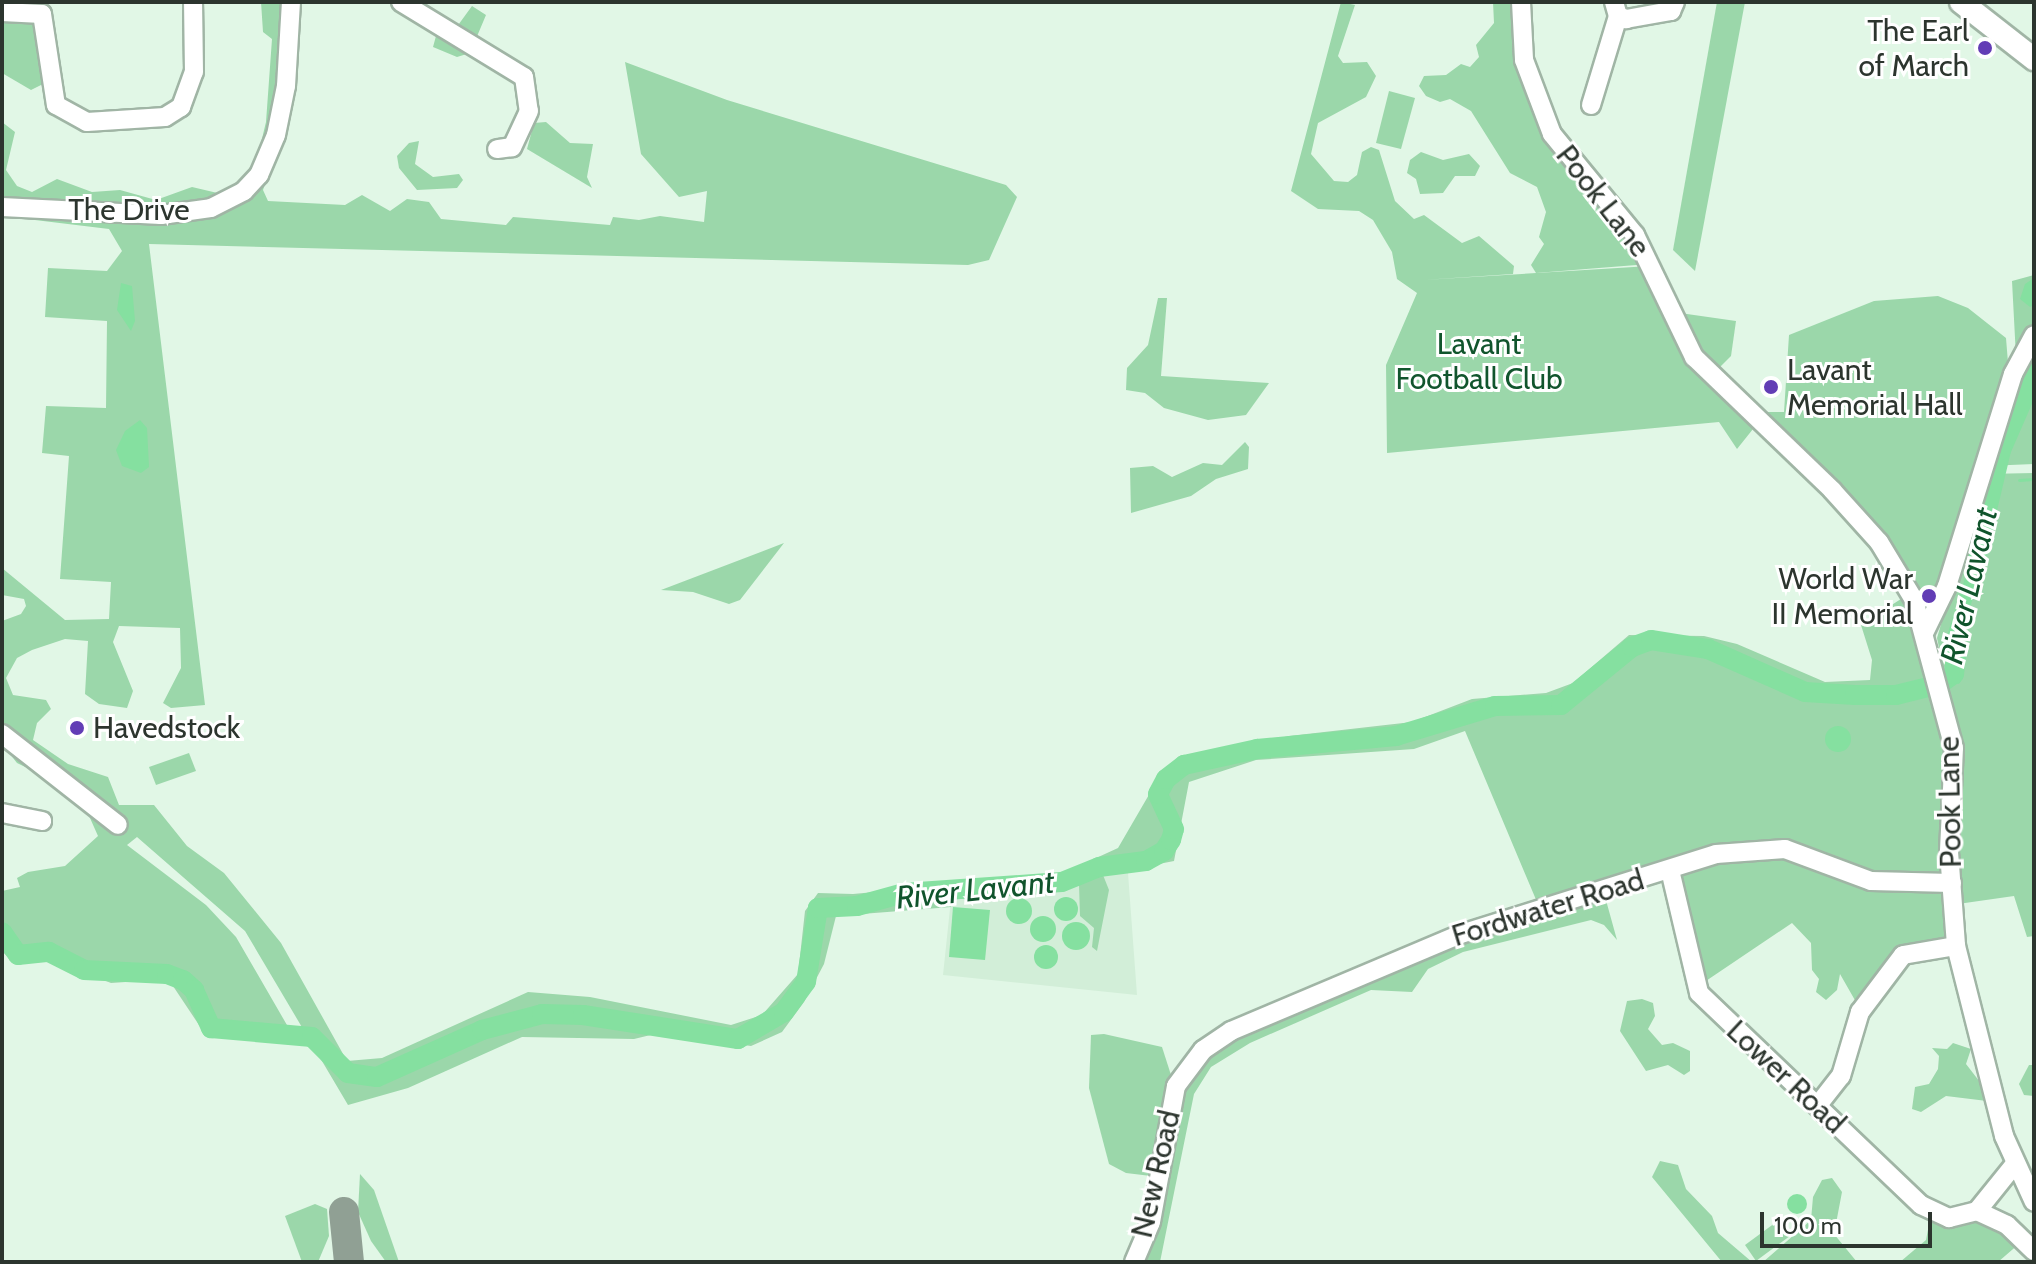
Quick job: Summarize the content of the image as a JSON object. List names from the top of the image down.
{
  "streets": {
    "street": [
      "Pook Lane",
      "The Drive",
      "Fordwater Road",
      "Lower Road",
      "New Road"
    ]
  },
  "crossings": [
    ["Pook Lane", "Fordwater Road"],
    ["Fordwater Road", "Lower Road"],
    ["Fordwater Road", "New Road"]
  ],
  "water": ["River Lavant"],
  "parks": ["Lavant Football Club"],
  "places": [
    "The Earl of March",
    "Lavant Memorial Hall",
    "World War II Memorial",
    "Havedstock"
  ],
  "scale_bar": "100 m"
}
